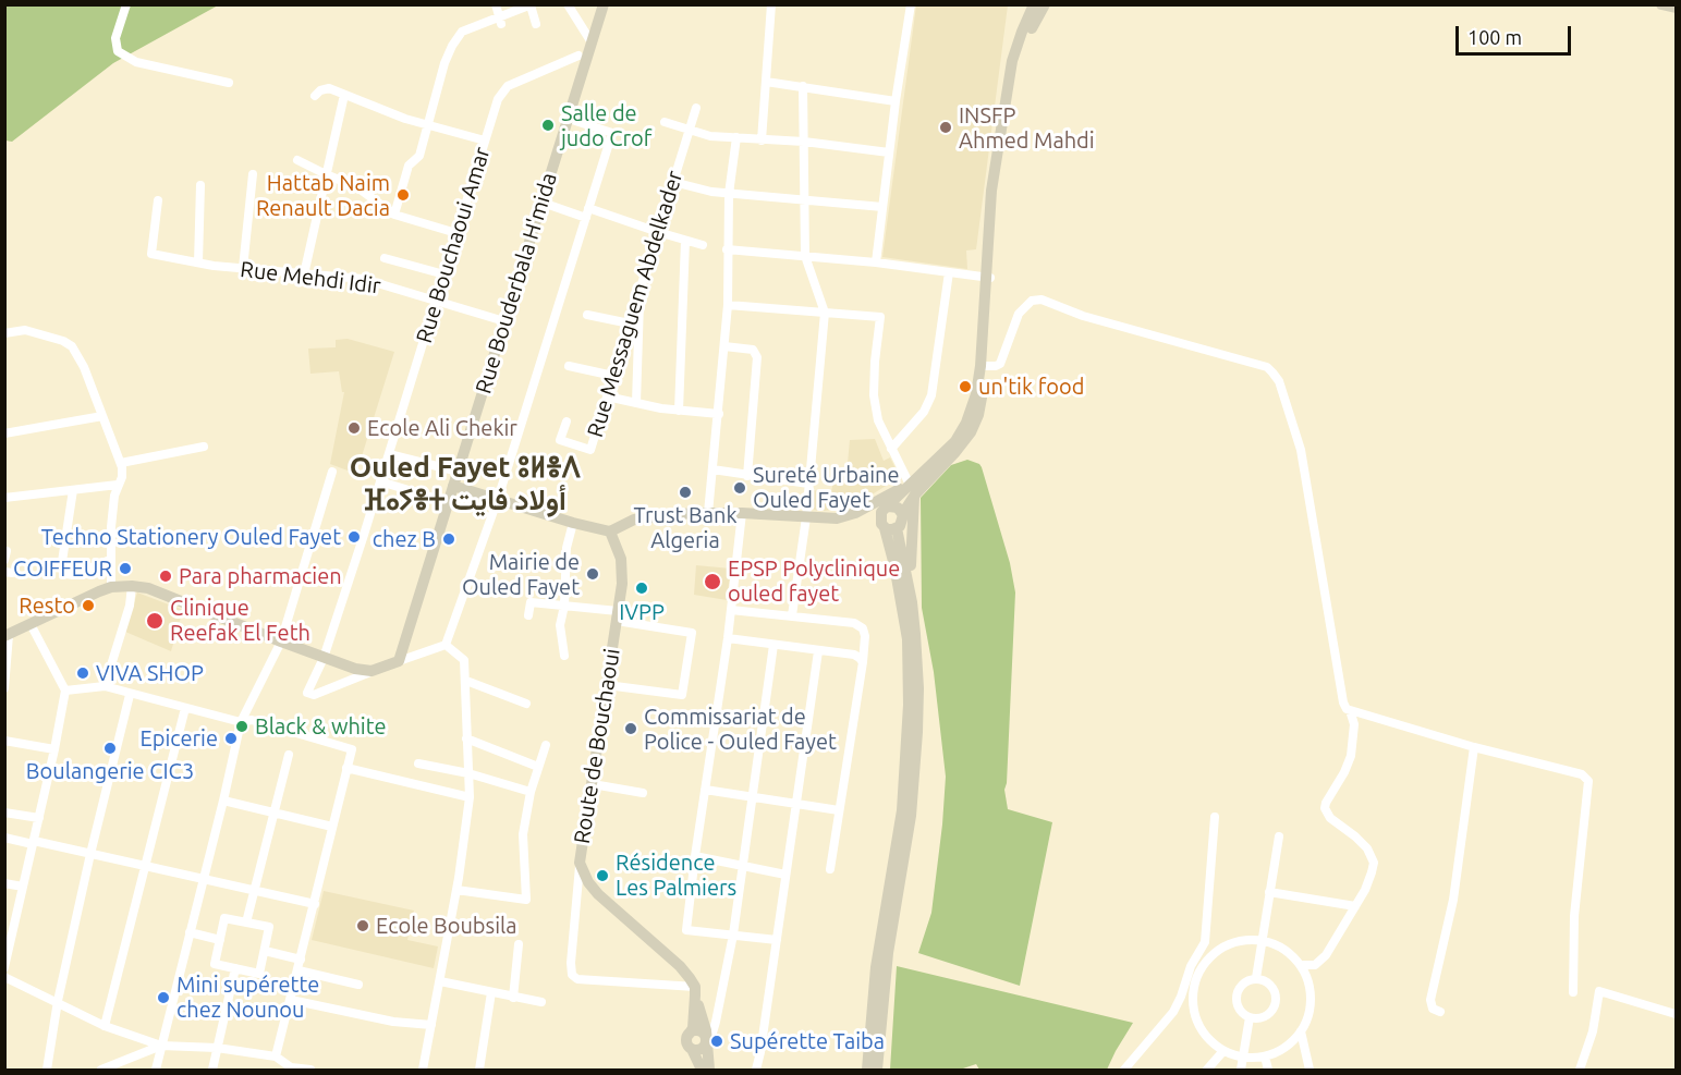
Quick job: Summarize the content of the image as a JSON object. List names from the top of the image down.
{
  "streets": {
    "main road": ["Rue Bouderbala H'mida", "Route de Bouchaoui"],
    "street": ["Rue Bouchaoui Amar", "Rue Mehdi Idir", "Rue Messaguem Abdelkader"]
  },
  "crossings": [
    ["Rue Bouchaoui Amar", "Rue Mehdi Idir"],
    ["Rue Bouchaoui Amar", "Rue Bouderbala H'mida"],
    ["Rue Mehdi Idir", "Rue Bouderbala H'mida"]
  ],
  "districts": ["Ouled Fayet ⵓⵍⴻⴷ ⴼⴰⵢⴻⵜ أولاد فايت"],
  "places": [
    "Salle de judo Crof",
    "INSFP Ahmed Mahdi",
    "Hattab Naim Renault Dacia",
    "un'tik food",
    "Ecole Ali Chekir",
    "Sureté Urbaine Ouled Fayet",
    "Trust Bank Algeria",
    "Techno Stationery Ouled Fayet",
    "chez B",
    "COIFFEUR",
    "Mairie de Ouled Fayet",
    "Para pharmacien",
    "EPSP Polyclinique ouled fayet",
    "IVPP",
    "Resto",
    "Clinique Reefak El Feth",
    "VIVA SHOP",
    "Black & white",
    "Commissariat de Police - Ouled Fayet",
    "Epicerie",
    "Boulangerie CIC3",
    "Résidence Les Palmiers",
    "Ecole Boubsila",
    "Mini supérette chez Nounou",
    "Supérette Taiba"
  ],
  "scale_bar": "100 m"
}
